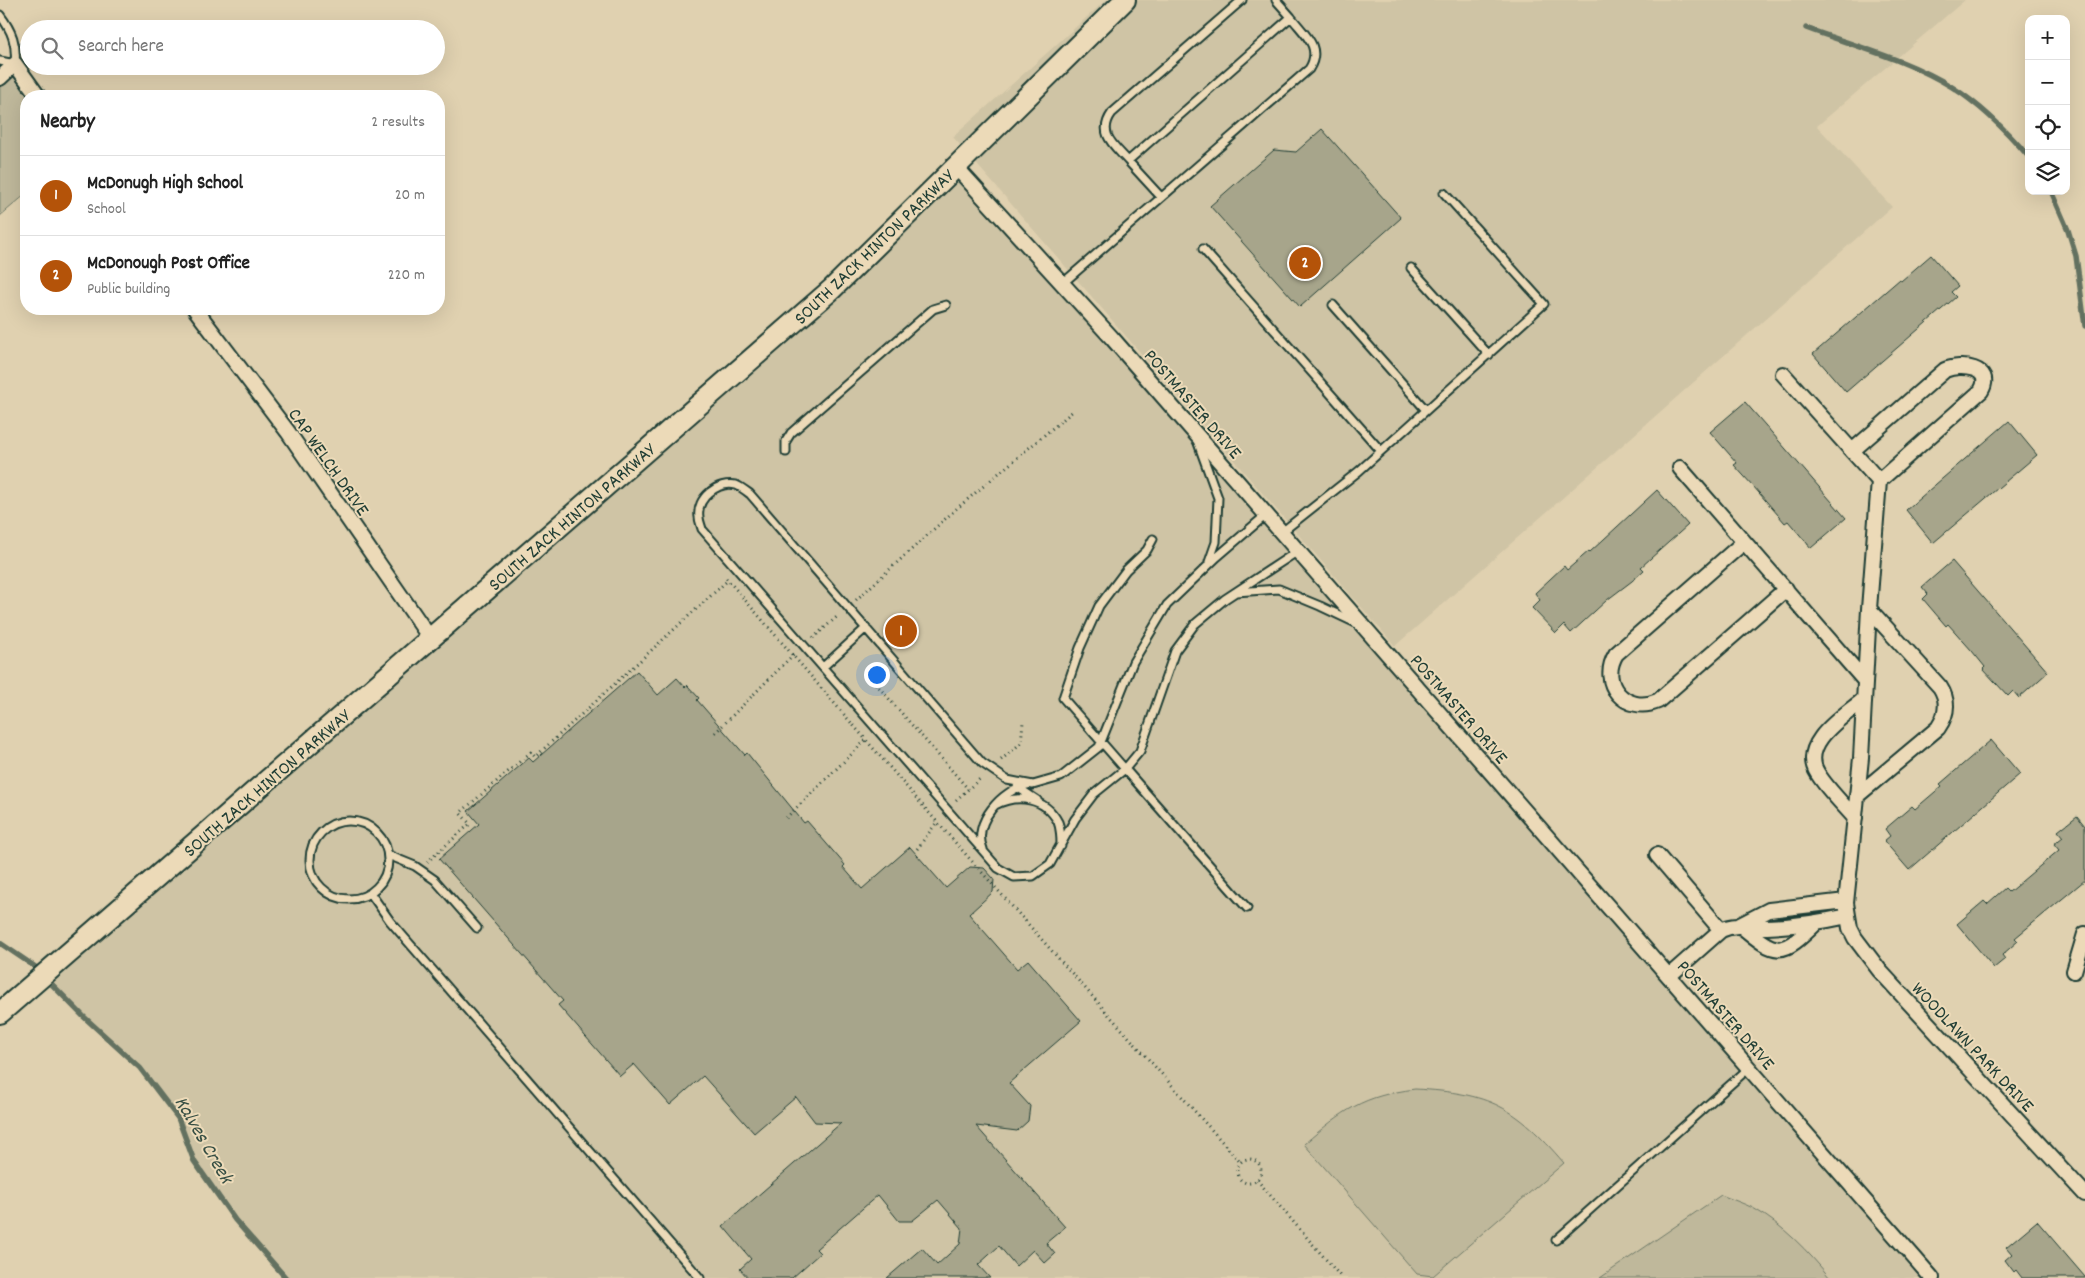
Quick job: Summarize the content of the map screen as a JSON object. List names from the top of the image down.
{
  "streets": {
    "main road": ["SOUTH ZACK HINTON PARKWAY"],
    "street": ["POSTMASTER DRIVE", "CAP WELCH DRIVE", "WOODLAWN PARK DRIVE"]
  },
  "crossings": [
    ["SOUTH ZACK HINTON PARKWAY", "POSTMASTER DRIVE"],
    ["SOUTH ZACK HINTON PARKWAY", "CAP WELCH DRIVE"]
  ],
  "water": ["Kalves Creek"],
  "page": {
    "map_buttons": ["+", "−"],
    "search": "Search here",
    "heading": ["Nearby", "2 results"],
    "list": [
      {
        "mark": "1",
        "name": "McDonugh High School",
        "note": "School",
        "value": "20 m"
      },
      {
        "mark": "2",
        "name": "McDonough Post Office",
        "note": "Public building",
        "value": "220 m"
      }
    ],
    "pins": ["2", "1"]
  }
}
